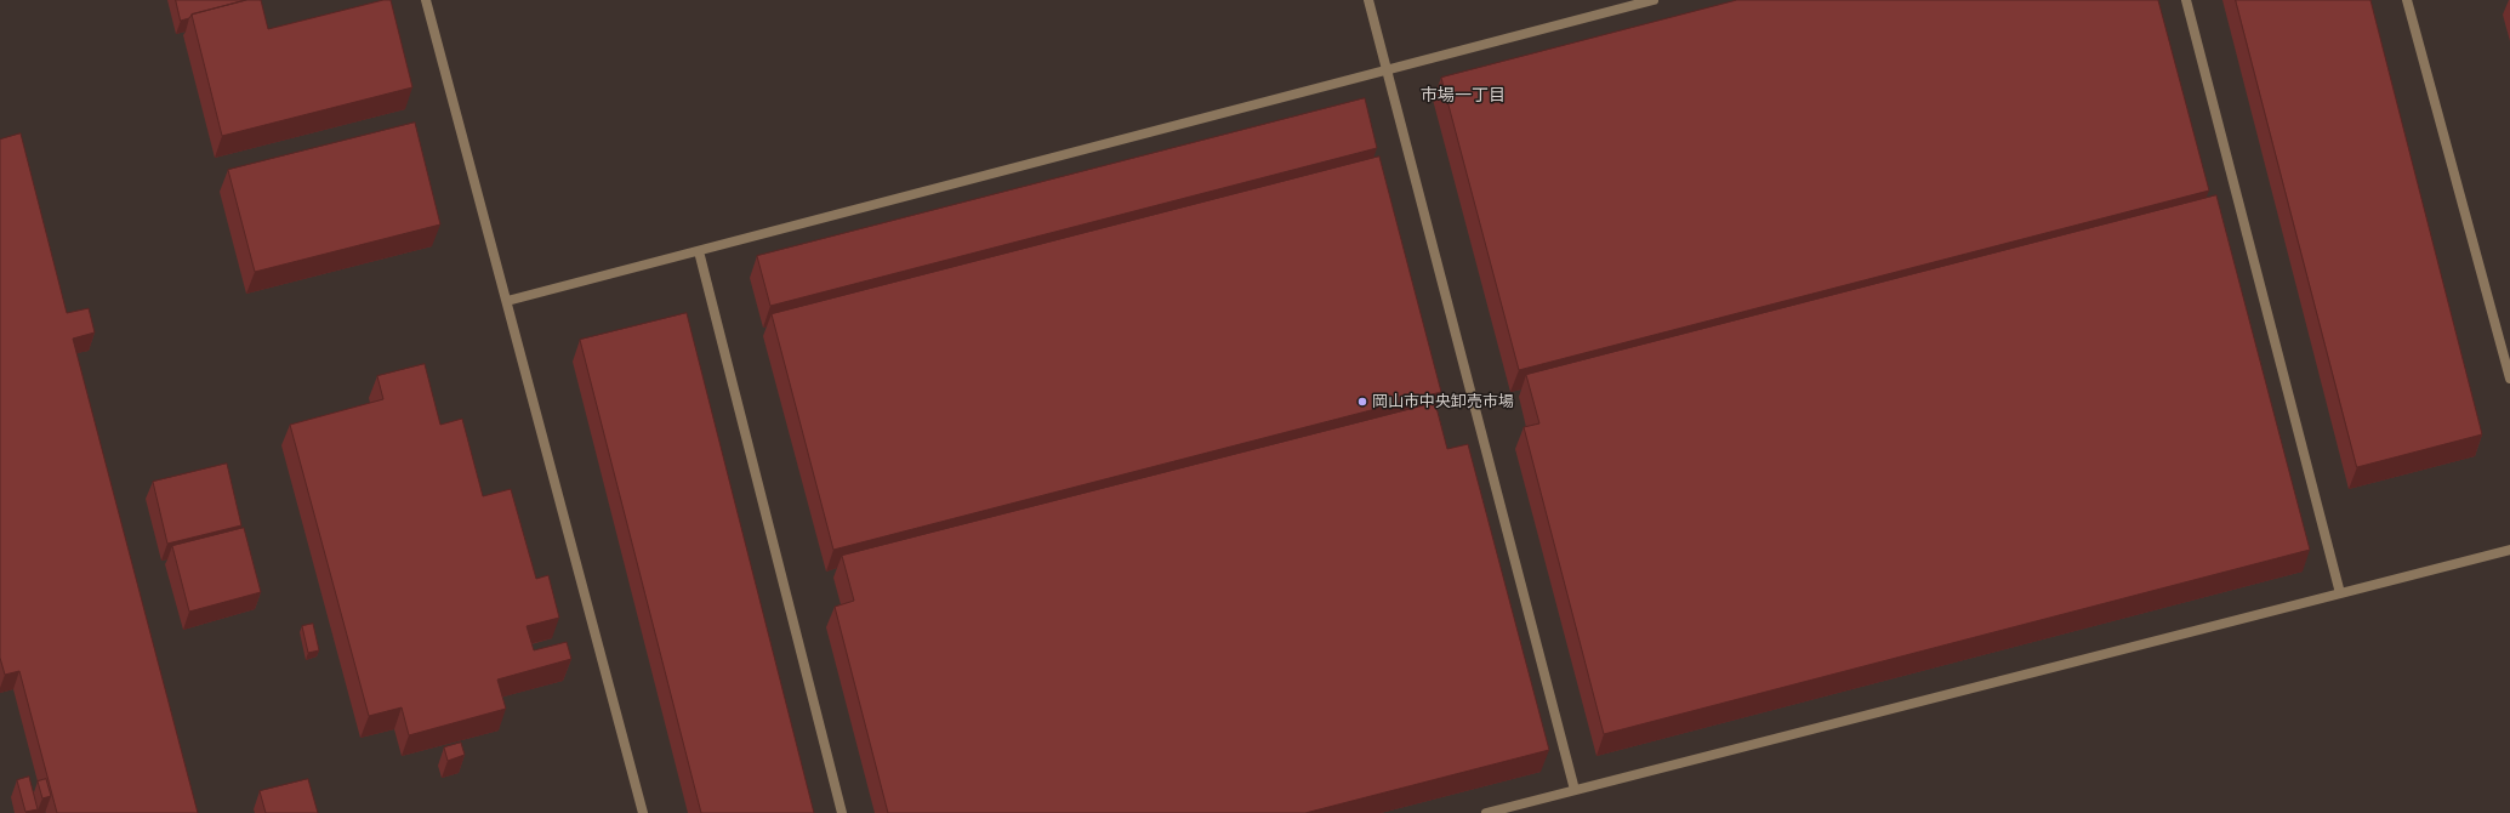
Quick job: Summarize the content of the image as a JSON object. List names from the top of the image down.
{
  "districts": ["市場一丁目"],
  "places": ["岡山市中央卸売市場"]
}
